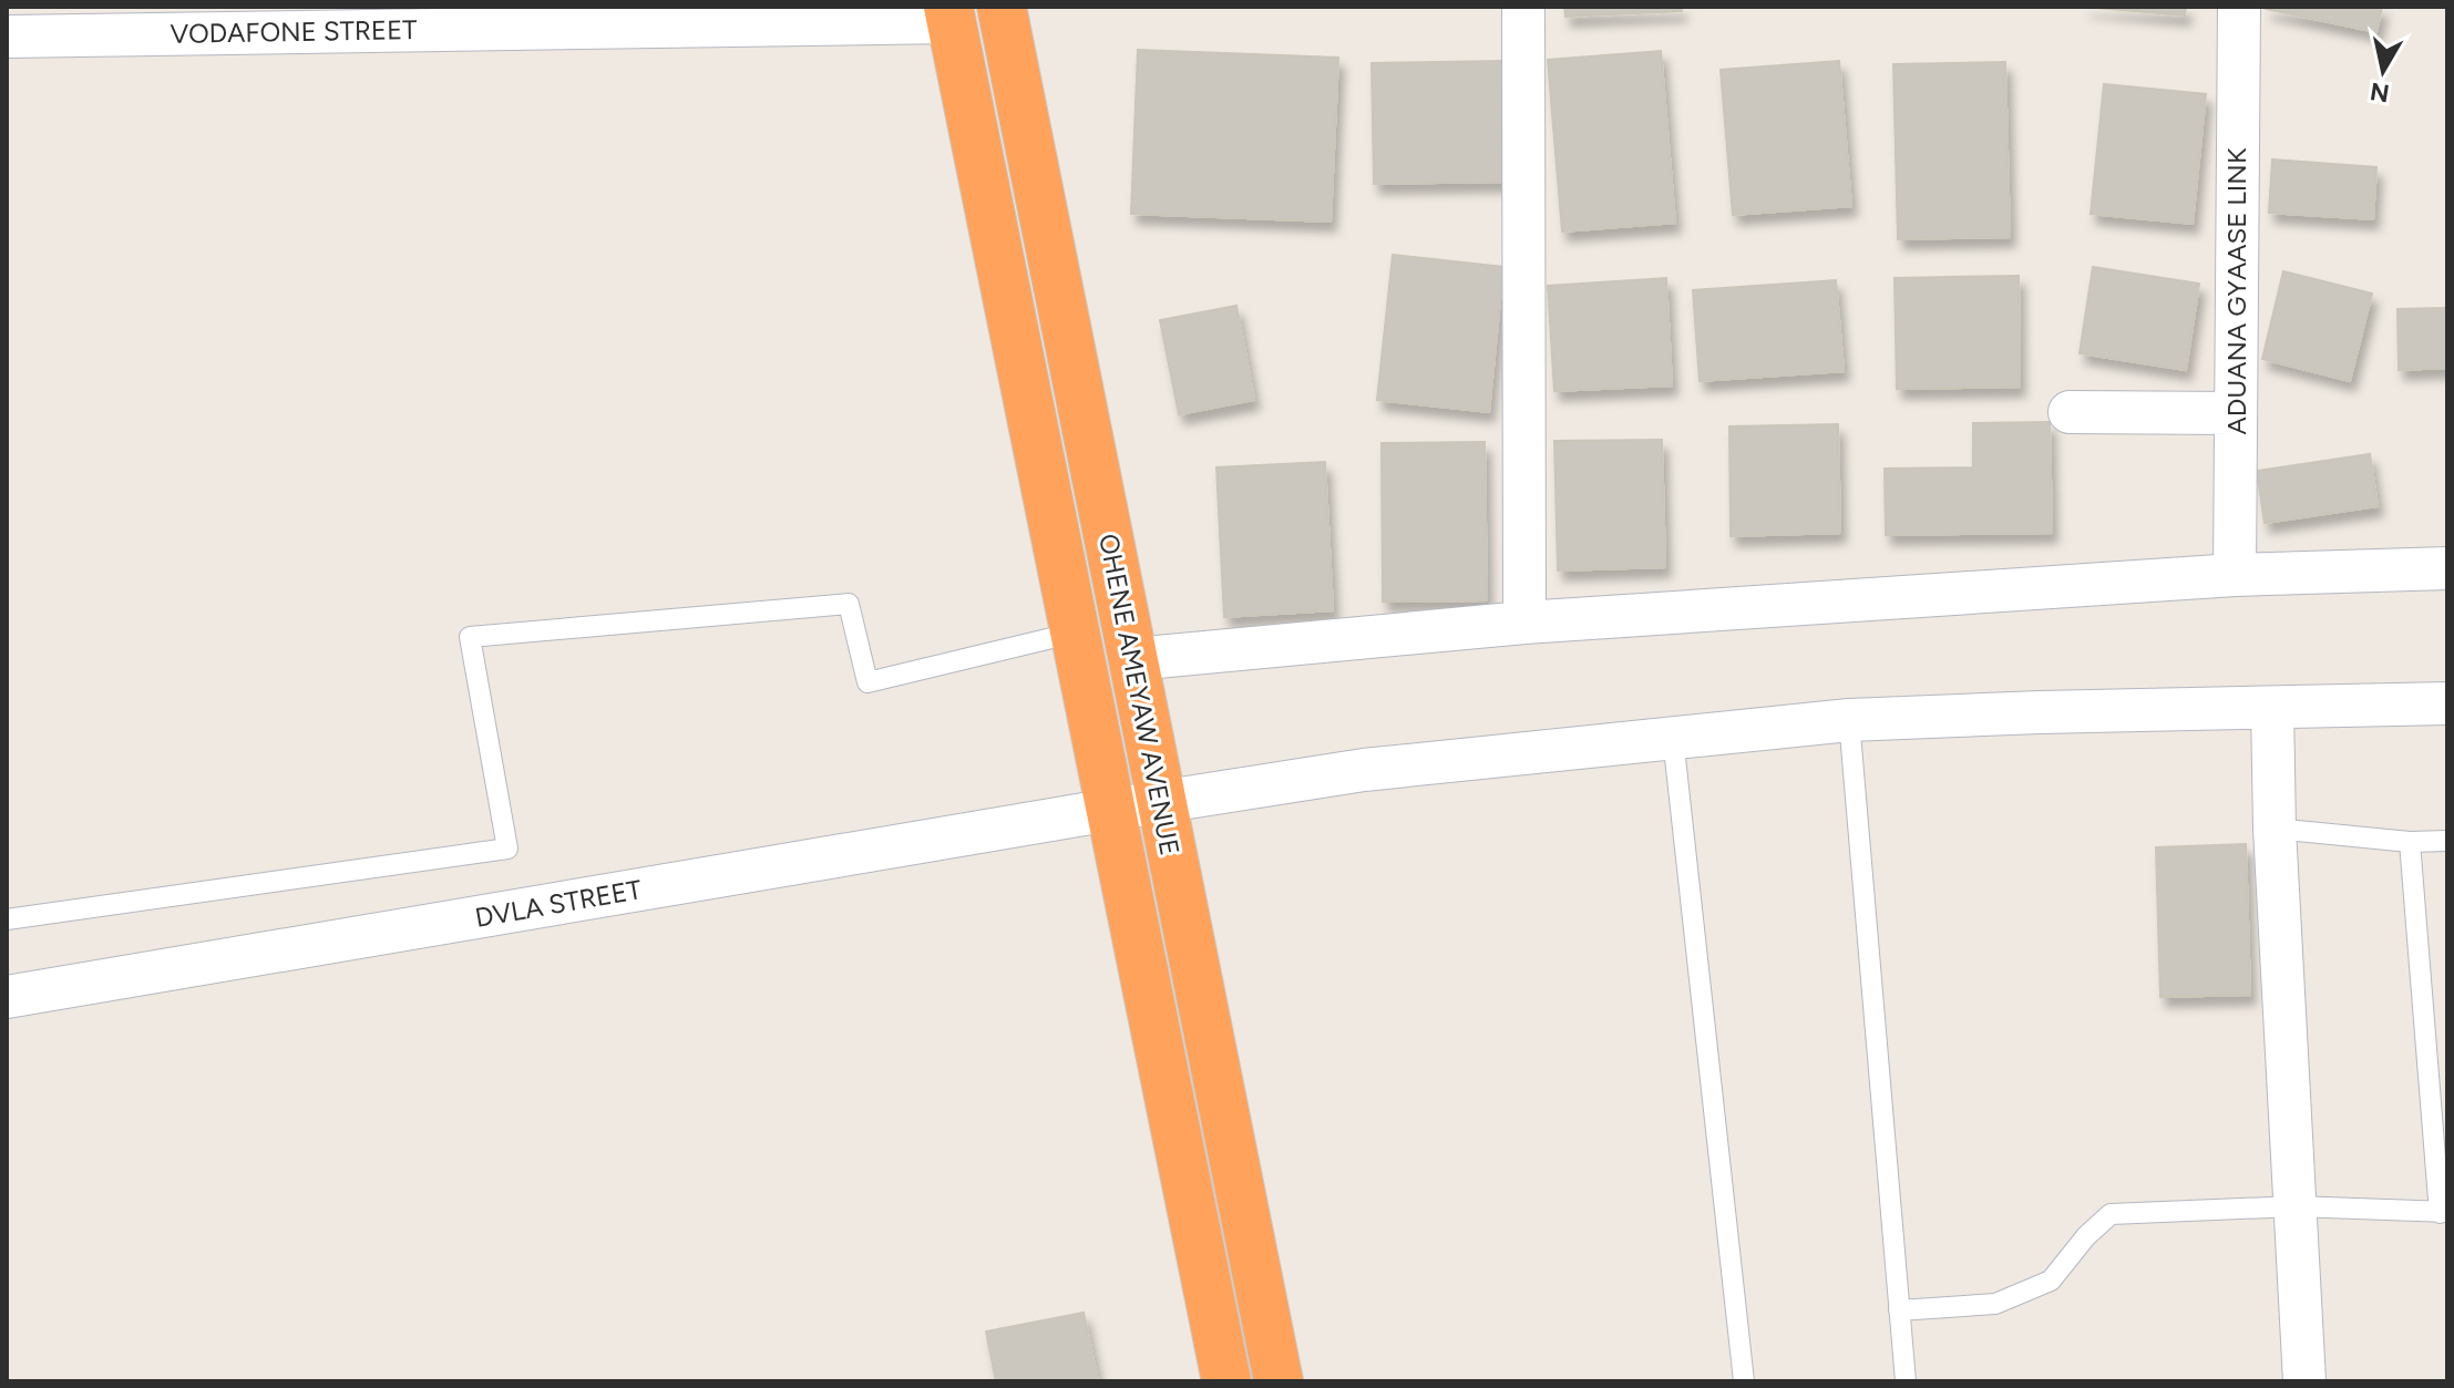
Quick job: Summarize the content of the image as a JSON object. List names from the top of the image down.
{
  "streets": {
    "highway": ["OHENE AMEYAW AVENUE"],
    "street": ["VODAFONE STREET", "ADUANA GYAASE LINK", "DVLA STREET"]
  },
  "crossings": [
    ["VODAFONE STREET", "OHENE AMEYAW AVENUE"],
    ["OHENE AMEYAW AVENUE", "DVLA STREET"]
  ],
  "north": "bottom"
}
